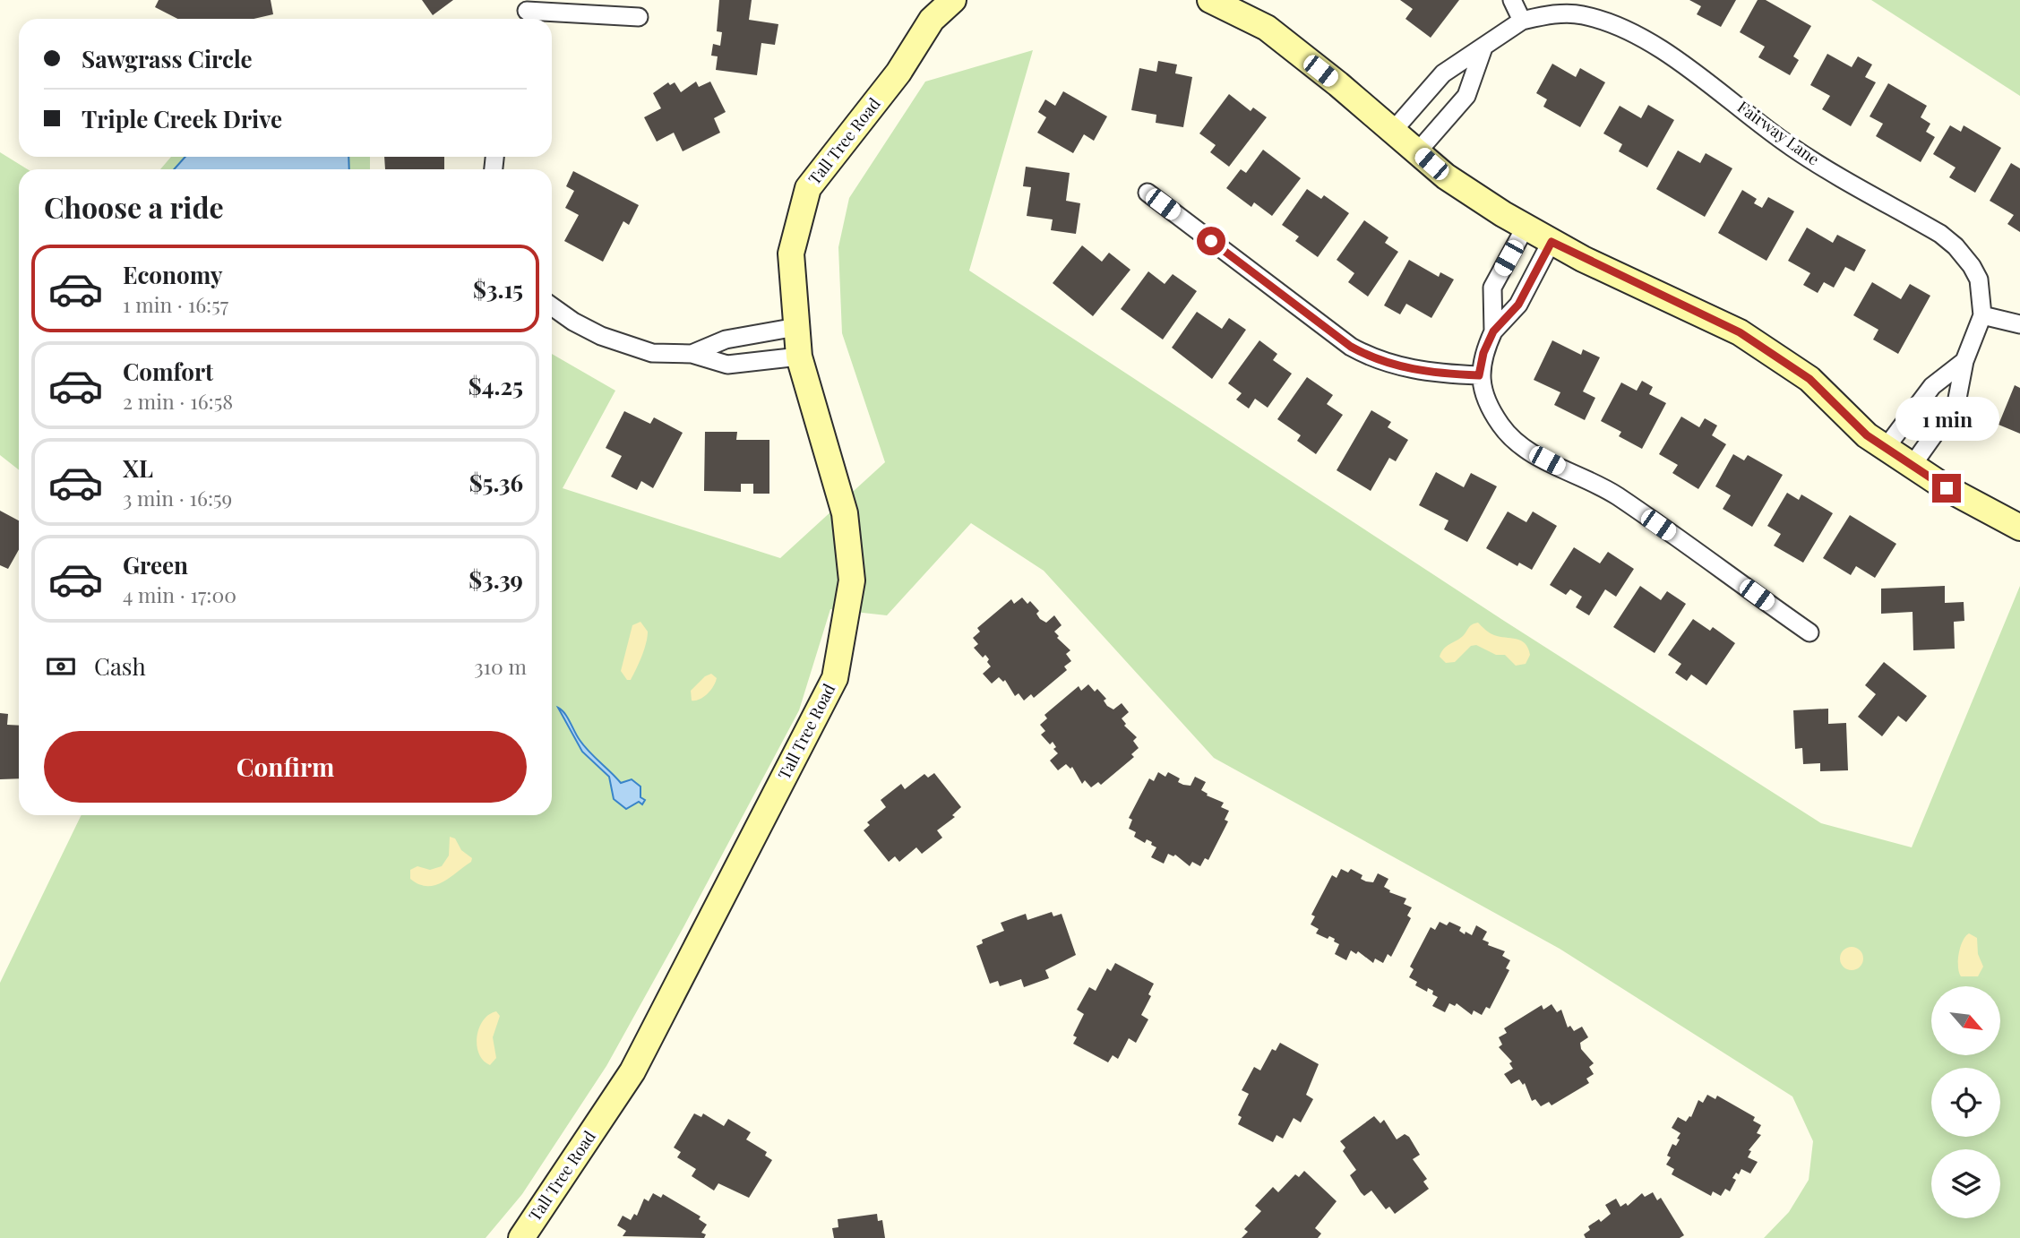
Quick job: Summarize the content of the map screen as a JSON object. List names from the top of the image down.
{
  "streets": {
    "street": ["Fairway Lane", "Tall Tree Road"]
  },
  "north": "bottom right",
  "page": {
    "banner": ["Sawgrass Circle", "Triple Creek Drive"],
    "heading": "Choose a ride",
    "list": [
      {
        "name": "Economy",
        "note": "1 min · 16:57",
        "value": "$3.15"
      },
      {
        "name": "Comfort",
        "note": "2 min · 16:58",
        "value": "$4.25"
      },
      {
        "name": "XL",
        "note": "3 min · 16:59",
        "value": "$5.36"
      },
      {
        "name": "Green",
        "note": "4 min · 17:00",
        "value": "$3.39"
      }
    ],
    "bubble": "1 min",
    "pay": ["Cash", "310 m"],
    "buttons": "Confirm"
  }
}
